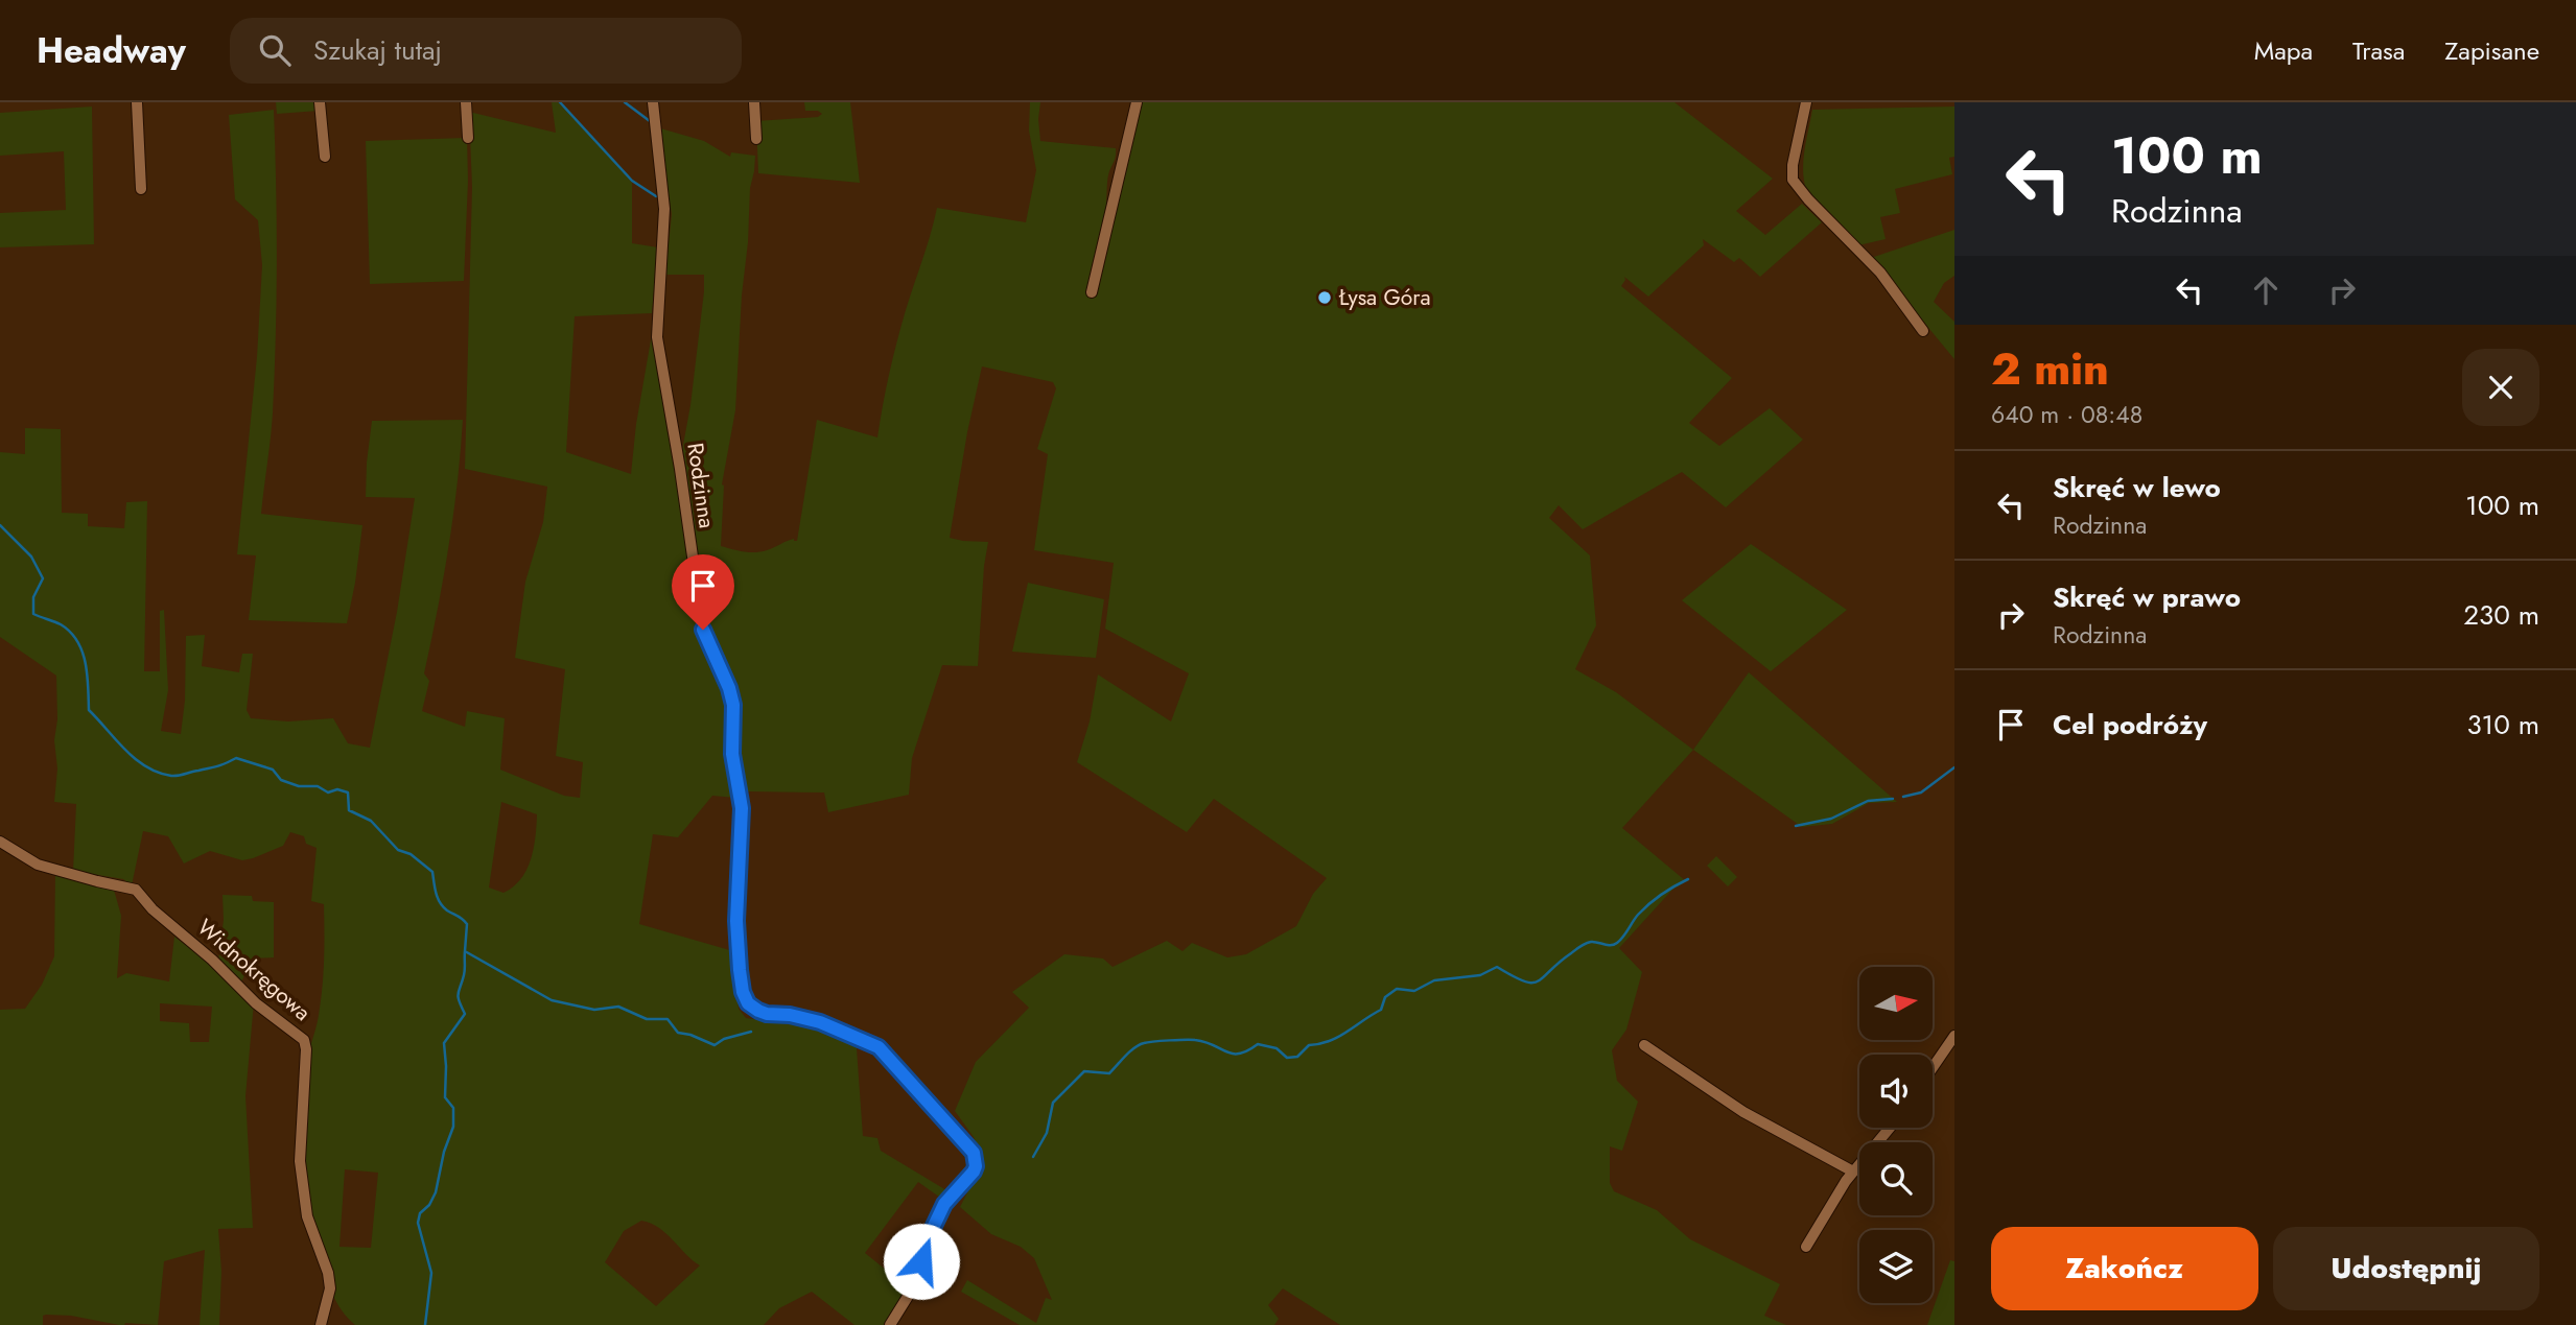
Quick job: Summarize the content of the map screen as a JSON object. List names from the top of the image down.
{
  "streets": {
    "street": ["Rodzinna", "Widnokręgowa"]
  },
  "places": ["Łysa Góra"],
  "north": "right",
  "page": {
    "header": "Headway",
    "search": "Szukaj tutaj",
    "nav": ["Mapa", "Trasa", "Zapisane"],
    "turn": ["100 m", "Rodzinna"],
    "heading": ["2 min", "640 m · 08:48"],
    "list": [
      {
        "name": "Skręć w lewo",
        "note": "Rodzinna",
        "value": "100 m"
      },
      {
        "name": "Skręć w prawo",
        "note": "Rodzinna",
        "value": "230 m"
      },
      {
        "name": "Cel podróży",
        "value": "310 m"
      }
    ],
    "buttons": ["Zakończ", "Udostępnij"]
  }
}
